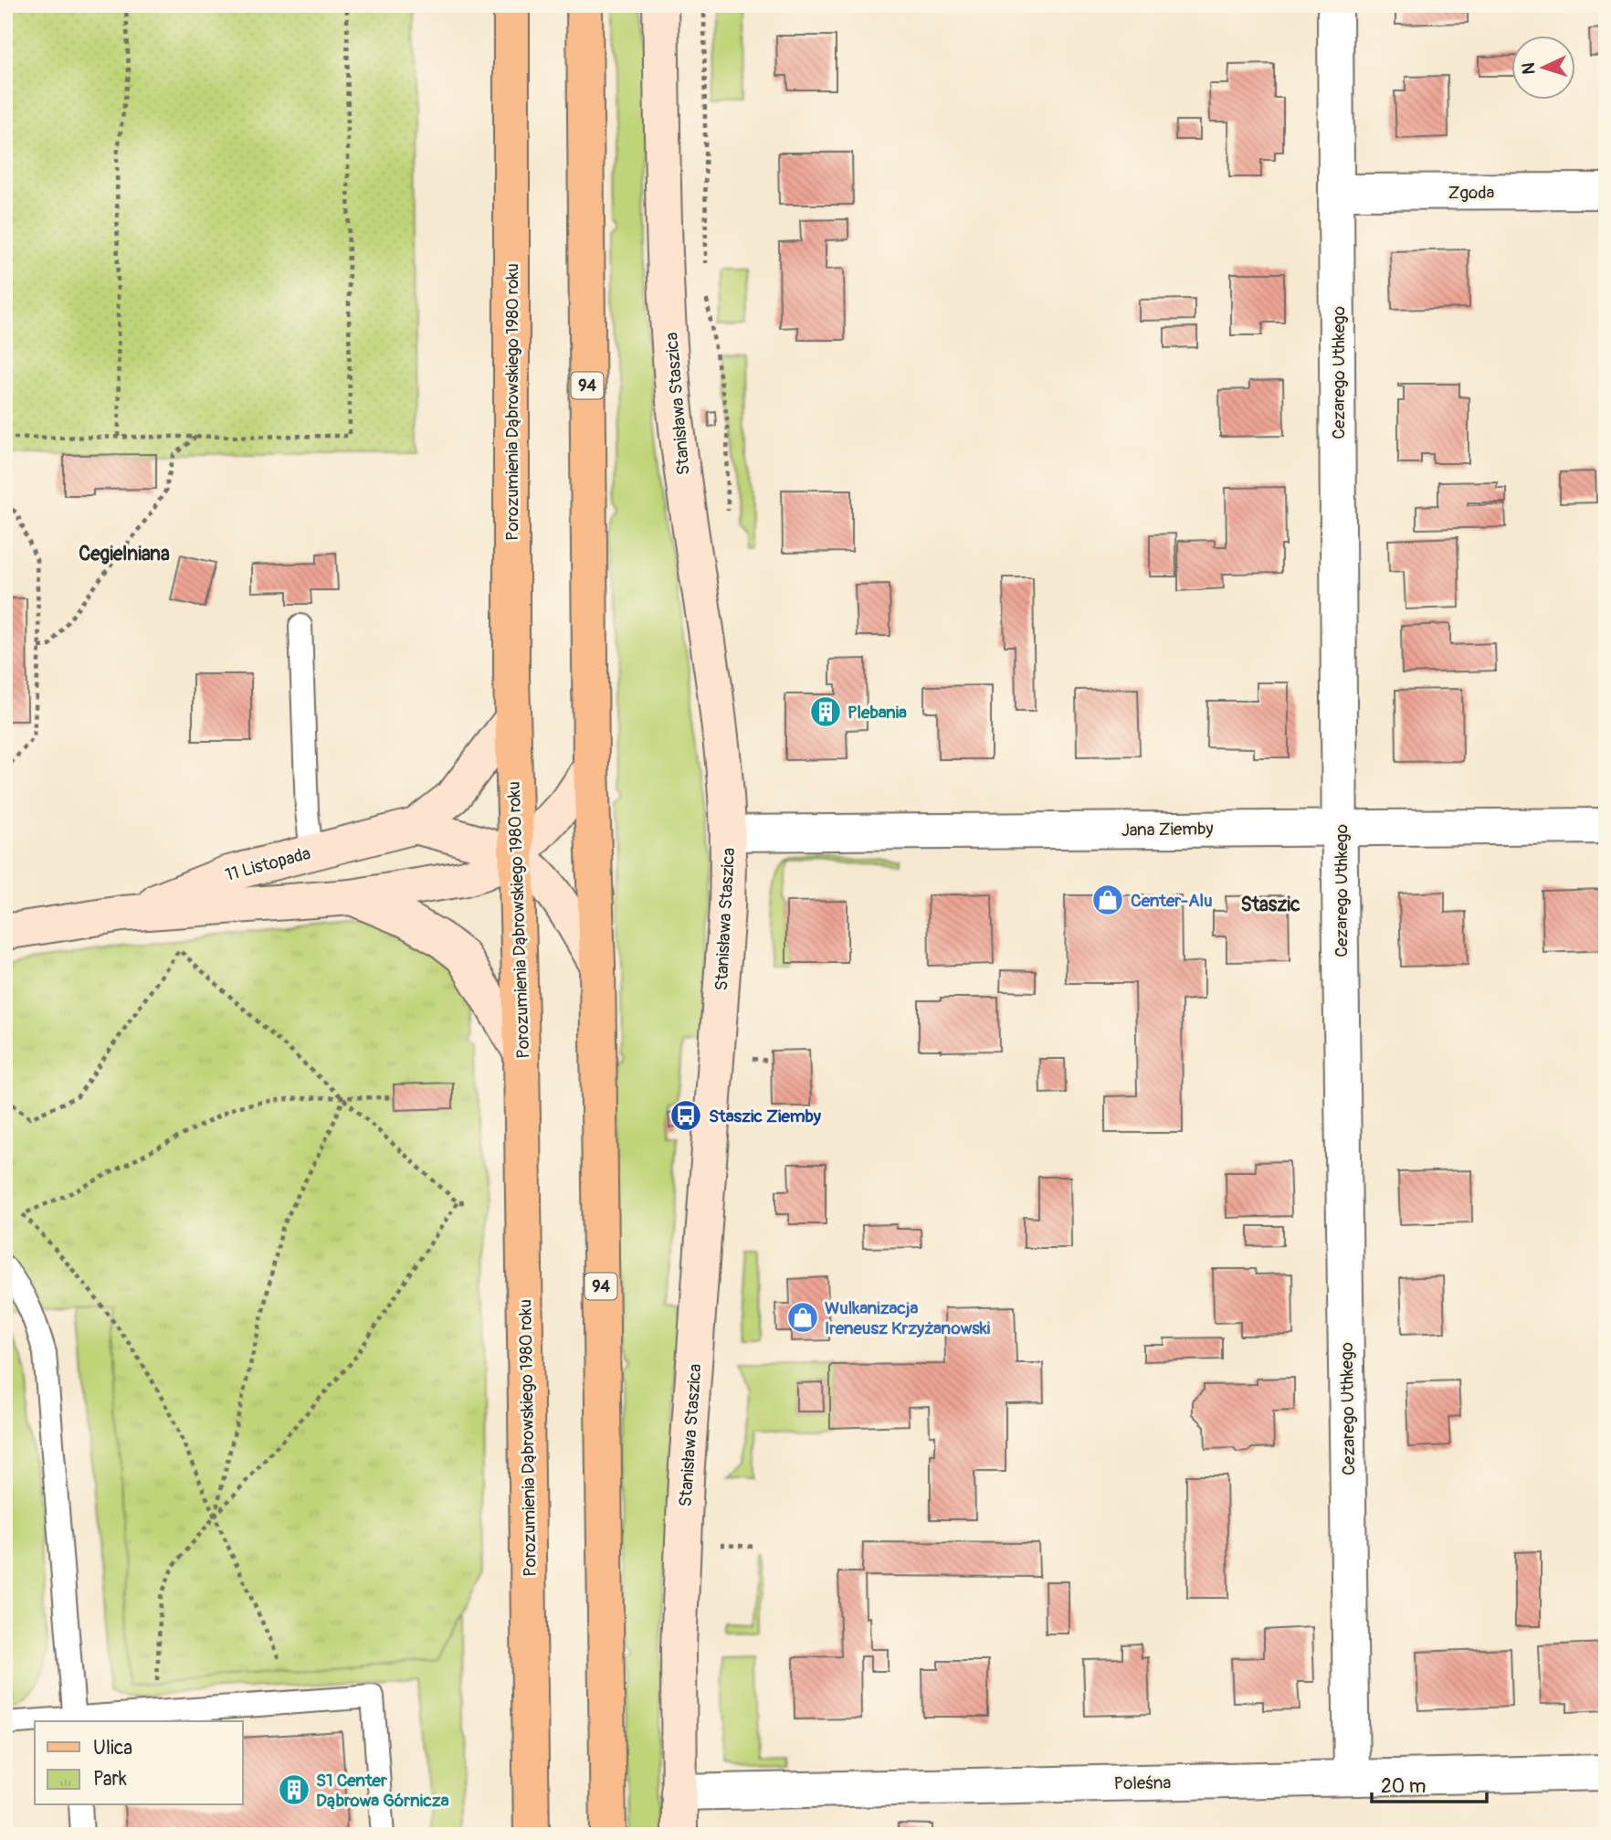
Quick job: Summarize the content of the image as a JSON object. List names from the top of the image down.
{
  "streets": {
    "main road": ["94", "Porozumienia Dąbrowskiego 1980 roku"],
    "street": [
      "Zgoda",
      "Cezarego Uthkego",
      "Stanisława Staszica",
      "Jana Ziemby",
      "11 Listopada",
      "Poleśna"
    ]
  },
  "crossings": [
    ["Zgoda", "Cezarego Uthkego"],
    ["Cezarego Uthkego", "Jana Ziemby"],
    ["Cezarego Uthkego", "Poleśna"],
    ["Porozumienia Dąbrowskiego 1980 roku", "11 Listopada"],
    ["Stanisława Staszica", "Jana Ziemby"],
    ["Stanisława Staszica", "Poleśna"]
  ],
  "districts": ["Cegielniana", "Staszic"],
  "places": {
    "building": ["Plebania", "S1 Center Dąbrowa Górnicza"],
    "shop": ["Center-Alu", "Wulkanizacja Ireneusz Krzyżanowski"],
    "bus stop": ["Staszic Ziemby"]
  },
  "legend": ["Ulica", "Park"],
  "scale_bar": "20 m",
  "north": "left"
}
